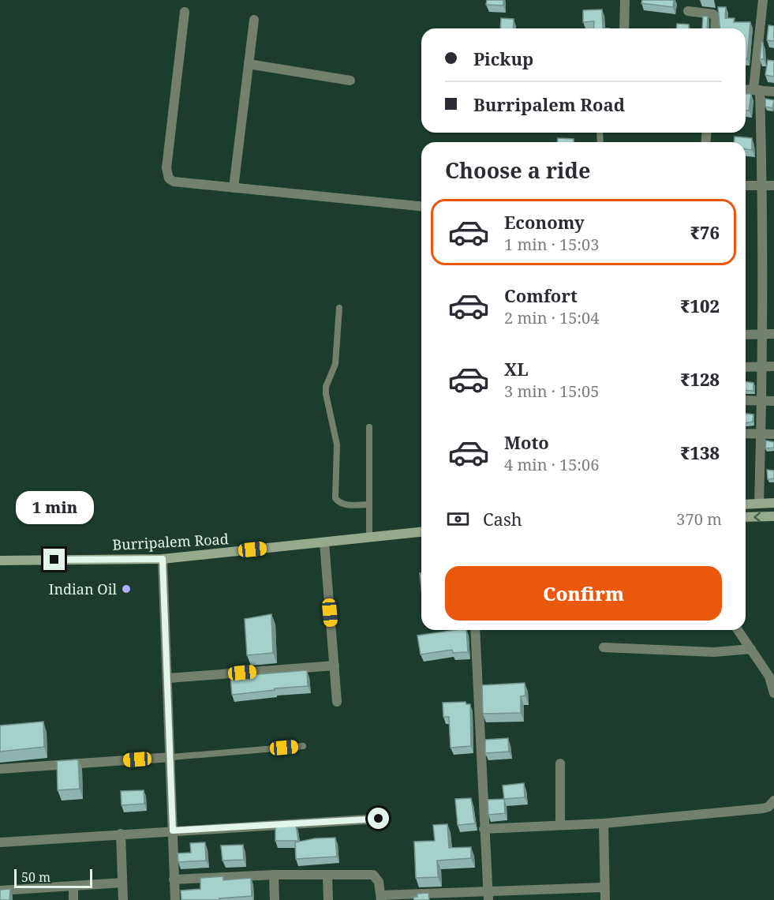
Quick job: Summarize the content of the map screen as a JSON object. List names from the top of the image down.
{
  "streets": {
    "main road": ["Burripalem Road"]
  },
  "places": ["Indian Oil"],
  "scale_bar": "50 m",
  "page": {
    "banner": ["Pickup", "Burripalem Road"],
    "heading": "Choose a ride",
    "list": [
      {
        "name": "Economy",
        "note": "1 min · 15:03",
        "value": "₹76"
      },
      {
        "name": "Comfort",
        "note": "2 min · 15:04",
        "value": "₹102"
      },
      {
        "name": "XL",
        "note": "3 min · 15:05",
        "value": "₹128"
      },
      {
        "name": "Moto",
        "note": "4 min · 15:06",
        "value": "₹138"
      }
    ],
    "bubble": "1 min",
    "pay": ["Cash", "370 m"],
    "buttons": "Confirm",
    "scale": "50 m"
  }
}
